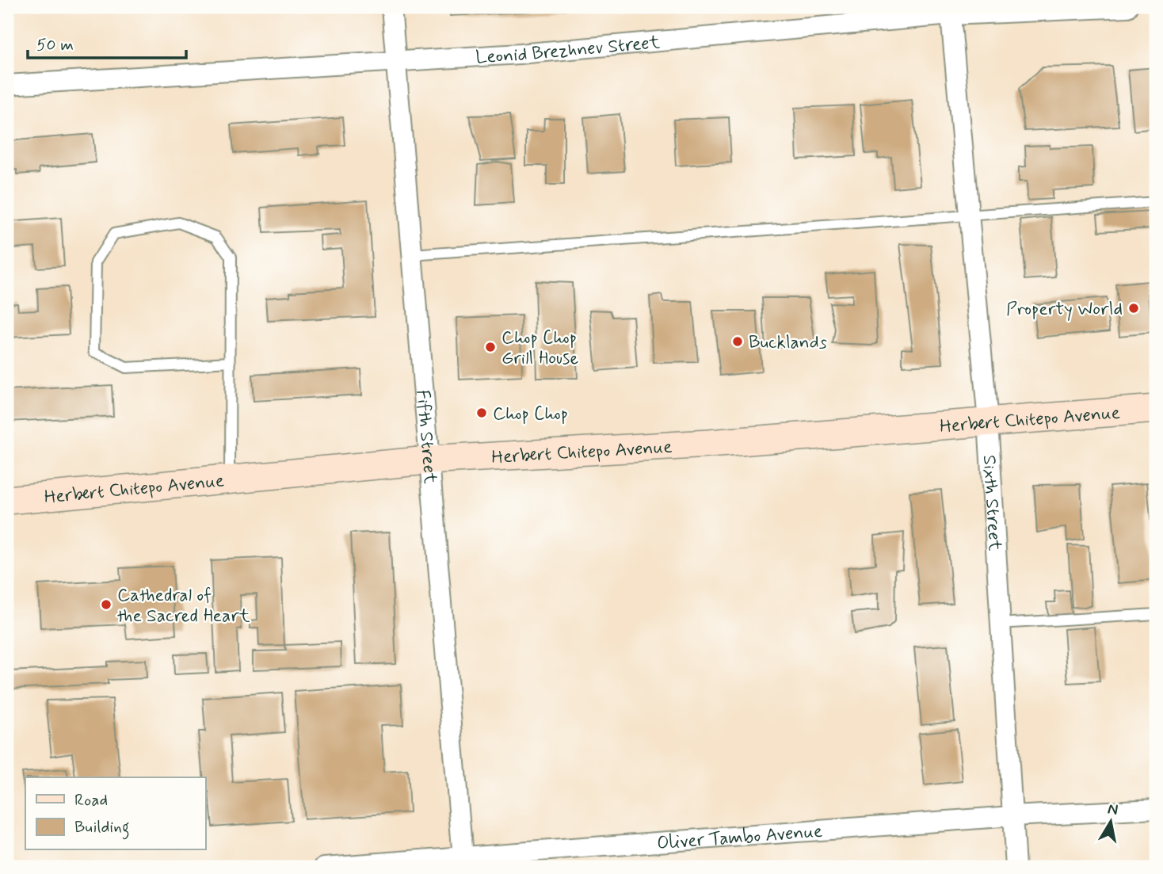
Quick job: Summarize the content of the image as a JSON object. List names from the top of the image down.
{
  "streets": {
    "main road": ["Herbert Chitepo Avenue"],
    "street": [
      "Leonid Brezhnev Street",
      "Fifth Street",
      "Sixth Street",
      "Oliver Tambo Avenue"
    ]
  },
  "crossings": [
    ["Leonid Brezhnev Street", "Fifth Street"],
    ["Leonid Brezhnev Street", "Sixth Street"],
    ["Herbert Chitepo Avenue", "Fifth Street"],
    ["Herbert Chitepo Avenue", "Sixth Street"],
    ["Fifth Street", "Oliver Tambo Avenue"],
    ["Sixth Street", "Oliver Tambo Avenue"]
  ],
  "places": [
    "Property World",
    "Bucklands",
    "Chop Chop Grill House",
    "Chop Chop",
    "Cathedral of the Sacred Heart"
  ],
  "legend": ["Road", "Building"],
  "scale_bar": "50 m",
  "north": "top"
}
